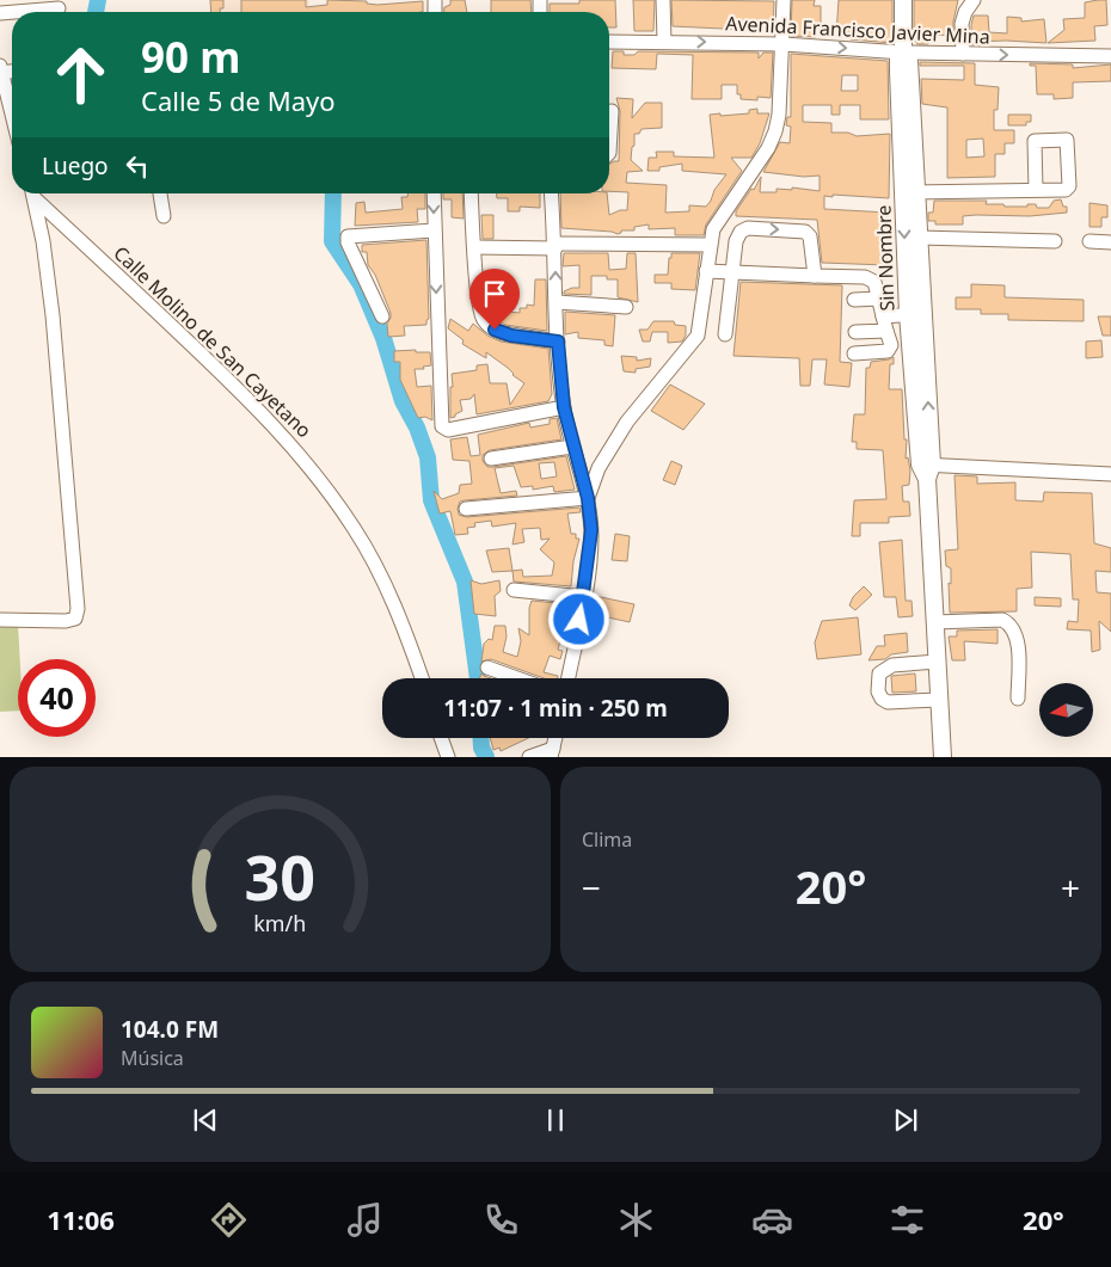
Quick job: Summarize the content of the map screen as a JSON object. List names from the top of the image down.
{
  "streets": {
    "main road": ["Sin Nombre"],
    "street": ["Avenida Francisco Javier Mina", "Calle Molino de San Cayetano"]
  },
  "crossings": [
    ["Avenida Francisco Javier Mina", "Sin Nombre"]
  ],
  "one_way": ["Avenida Francisco Javier Mina"],
  "north": "left",
  "page": {
    "turn": ["90 m", "Calle 5 de Mayo"],
    "then": "Luego",
    "limit": "40",
    "trip": "11:07 · 1 min · 250 m",
    "tile": "Clima",
    "heat": ["−", "20°", "+"],
    "song": ["104.0 FM", "Música"],
    "tabs": ["11:06", "20°"],
    "gauge": ["30", "km/h"]
  }
}
